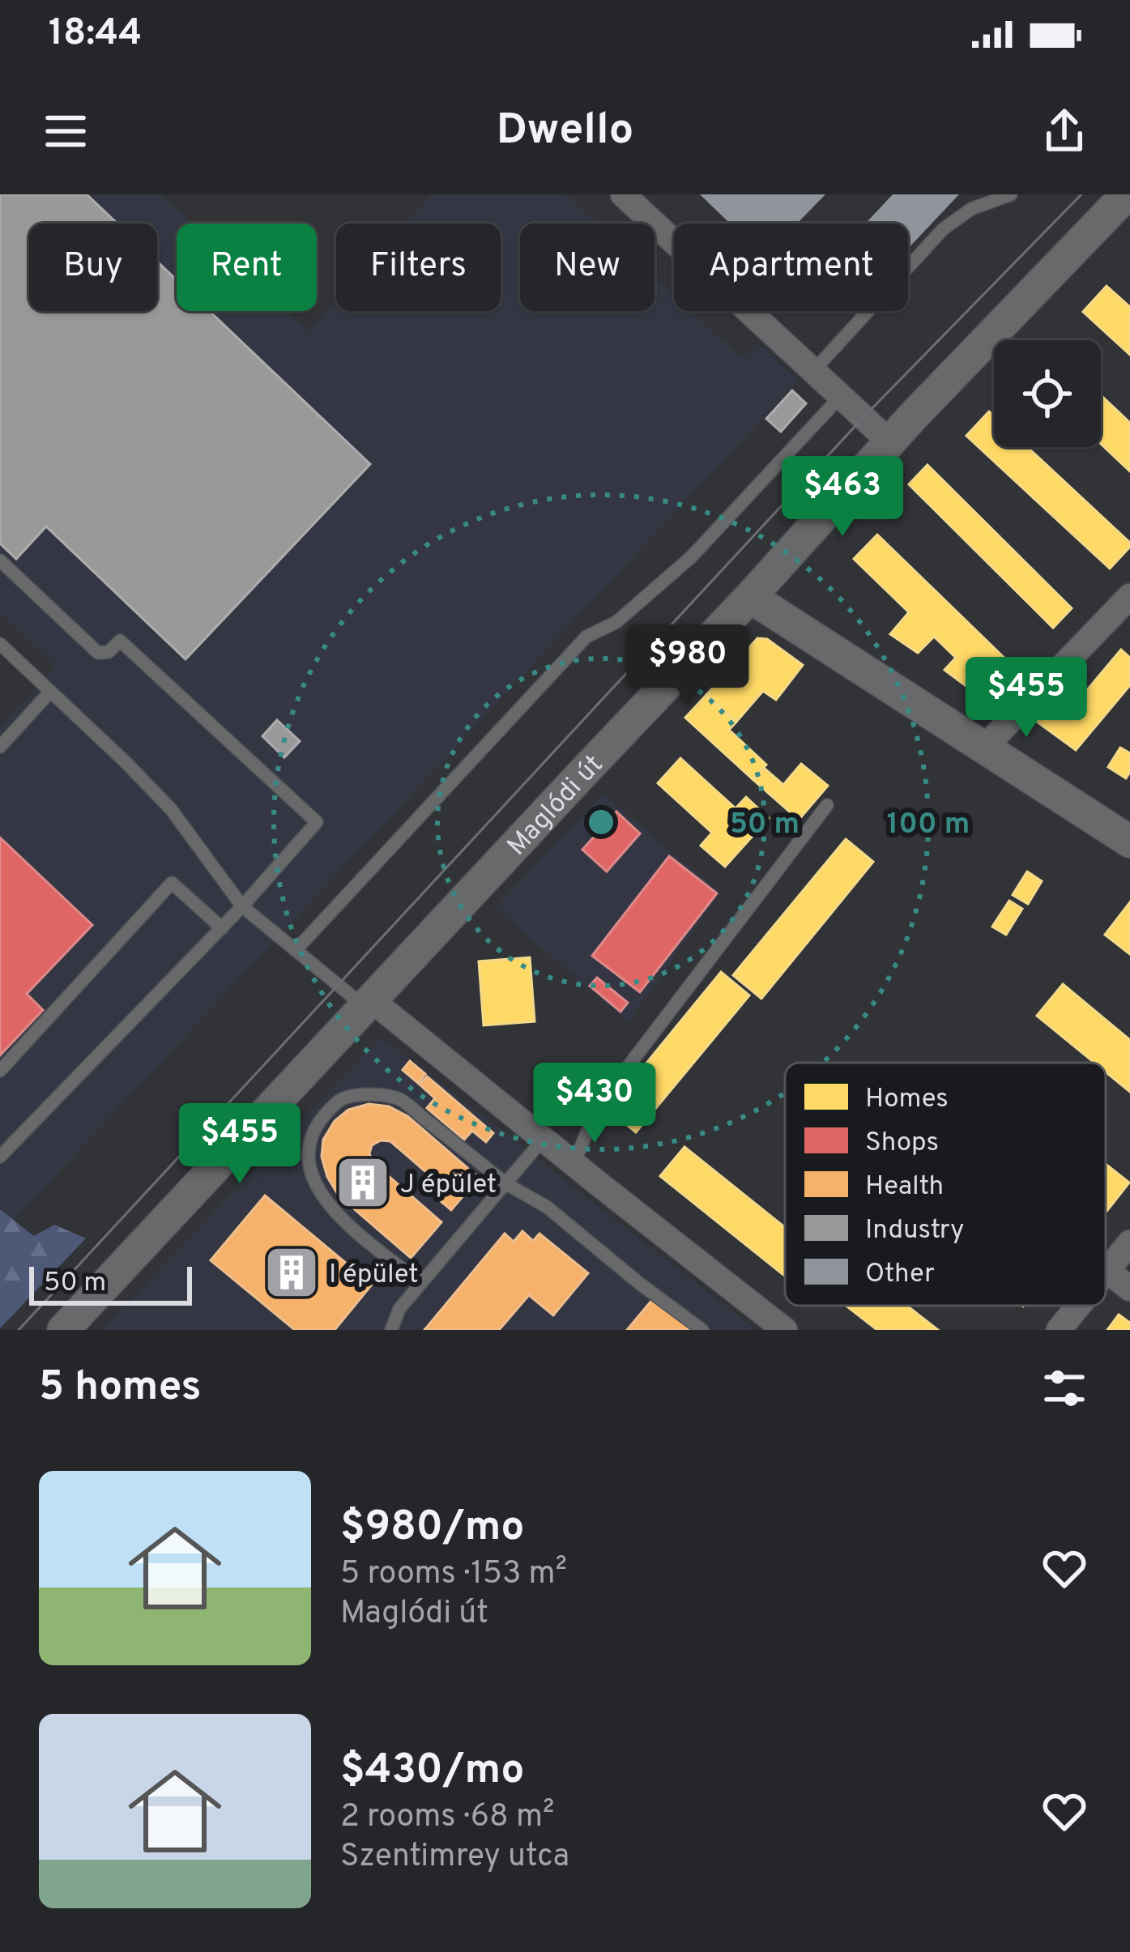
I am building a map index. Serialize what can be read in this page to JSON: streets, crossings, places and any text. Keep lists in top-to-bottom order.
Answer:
{
  "streets": {
    "street": ["Maglódi út"]
  },
  "places": {
    "building": ["J épület", "I épület"]
  },
  "legend": [
    "Homes",
    "Shops",
    "Health",
    "Industry",
    "Other"
  ],
  "scale_bar": "50 m",
  "page": {
    "status": "18:44",
    "header": "Dwello",
    "chip": [
      "Buy",
      "Rent",
      "Filters",
      "New",
      "Apartment"
    ],
    "price": [
      "$463",
      "$980",
      "$455",
      "$430",
      "$455"
    ],
    "scale": "50 m",
    "heading": "5 homes",
    "list": [
      {
        "name": "$980/mo",
        "note": "5 rooms · 153 m² · Maglódi út"
      },
      {
        "name": "$430/mo",
        "note": "2 rooms · 68 m² · Szentimrey utca"
      }
    ]
  },
  "rings": ["50 m", "100 m"]
}
